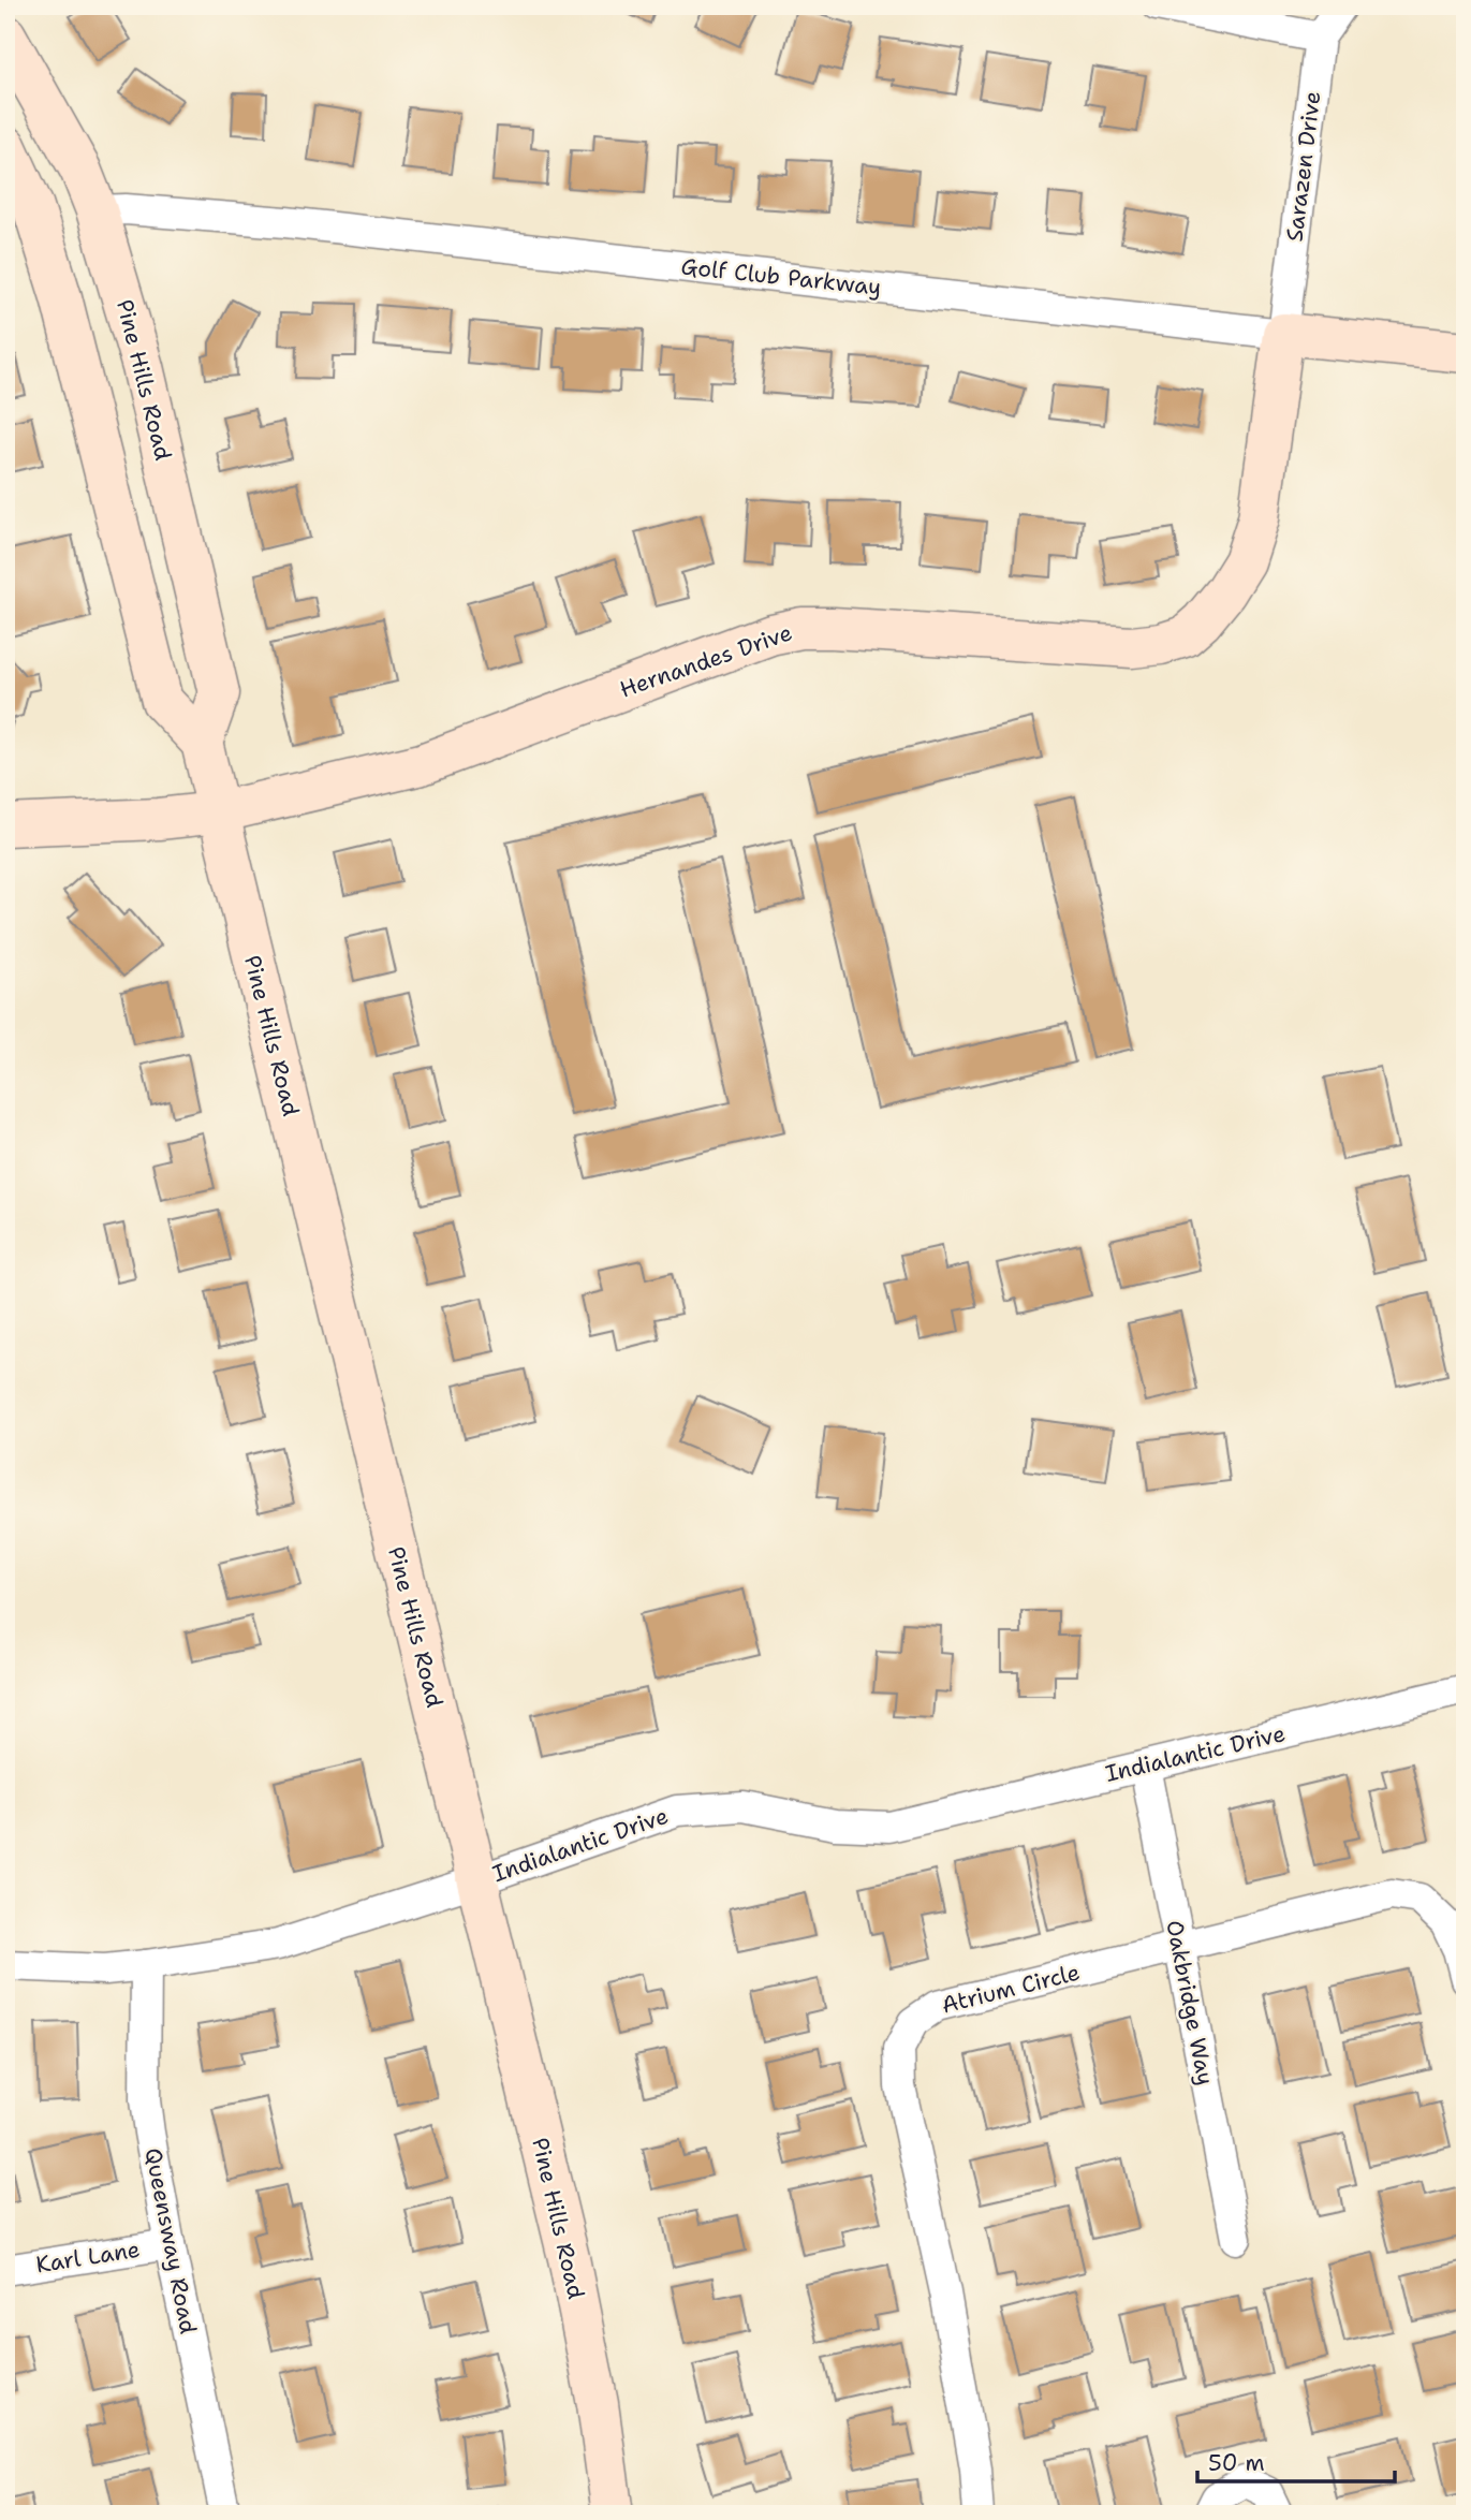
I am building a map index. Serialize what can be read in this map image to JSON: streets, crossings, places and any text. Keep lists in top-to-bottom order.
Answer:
{
  "streets": {
    "main road": ["Golf Club Parkway", "Pine Hills Road", "Hernandes Drive"],
    "street": [
      "Sarazen Drive",
      "Indialantic Drive",
      "Atrium Circle",
      "Oakbridge Way",
      "Queensway Road",
      "Karl Lane"
    ]
  },
  "crossings": [
    ["Sarazen Drive", "Golf Club Parkway"],
    ["Sarazen Drive", "Hernandes Drive"],
    ["Golf Club Parkway", "Pine Hills Road"],
    ["Golf Club Parkway", "Hernandes Drive"],
    ["Pine Hills Road", "Hernandes Drive"],
    ["Pine Hills Road", "Indialantic Drive"],
    ["Indialantic Drive", "Oakbridge Way"],
    ["Indialantic Drive", "Queensway Road"],
    ["Atrium Circle", "Oakbridge Way"],
    ["Queensway Road", "Karl Lane"]
  ],
  "scale_bar": "50 m"
}
